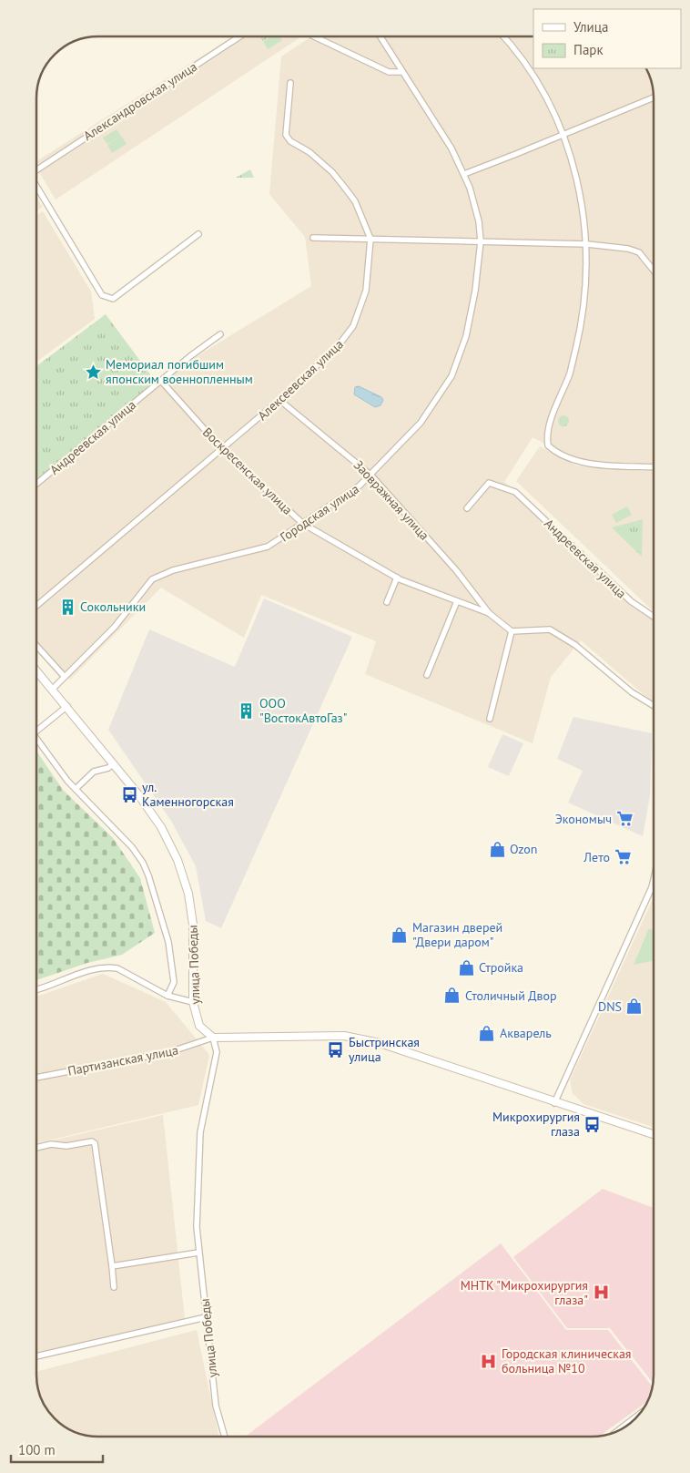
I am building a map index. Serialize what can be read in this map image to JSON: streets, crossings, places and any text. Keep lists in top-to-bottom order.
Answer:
{
  "streets": {
    "street": [
      "Александровская улица",
      "Алексеевская улица",
      "Андреевская улица",
      "Воскресенская улица",
      "Заовражная улица",
      "Городская улица",
      "улица Победы",
      "Партизанская улица"
    ]
  },
  "crossings": [
    ["Алексеевская улица", "Воскресенская улица"],
    ["Алексеевская улица", "Заовражная улица"],
    ["Андреевская улица", "Воскресенская улица"],
    ["Воскресенская улица", "Заовражная улица"],
    ["Воскресенская улица", "Городская улица"],
    ["Заовражная улица", "Городская улица"],
    ["Городская улица", "улица Победы"],
    ["улица Победы", "Партизанская улица"]
  ],
  "places": {
    "place": ["Мемориал погибшим японским военнопленным"],
    "building": ["Сокольники", "ООО \"ВостокАвтоГаз\""],
    "bus stop": ["ул. Каменногорская", "Быстринская улица", "Микрохирургия глаза"],
    "supermarket": ["Экономыч", "Лето"],
    "shop": [
      "Ozon",
      "Магазин дверей \"Двери даром\"",
      "Стройка",
      "Столичный Двор",
      "DNS",
      "Акварель"
    ],
    "hospital": ["МНТК \"Микрохирургия глаза\"", "Городская клиническая больница №10"]
  },
  "legend": ["Улица", "Парк"],
  "scale_bar": "100 m"
}
